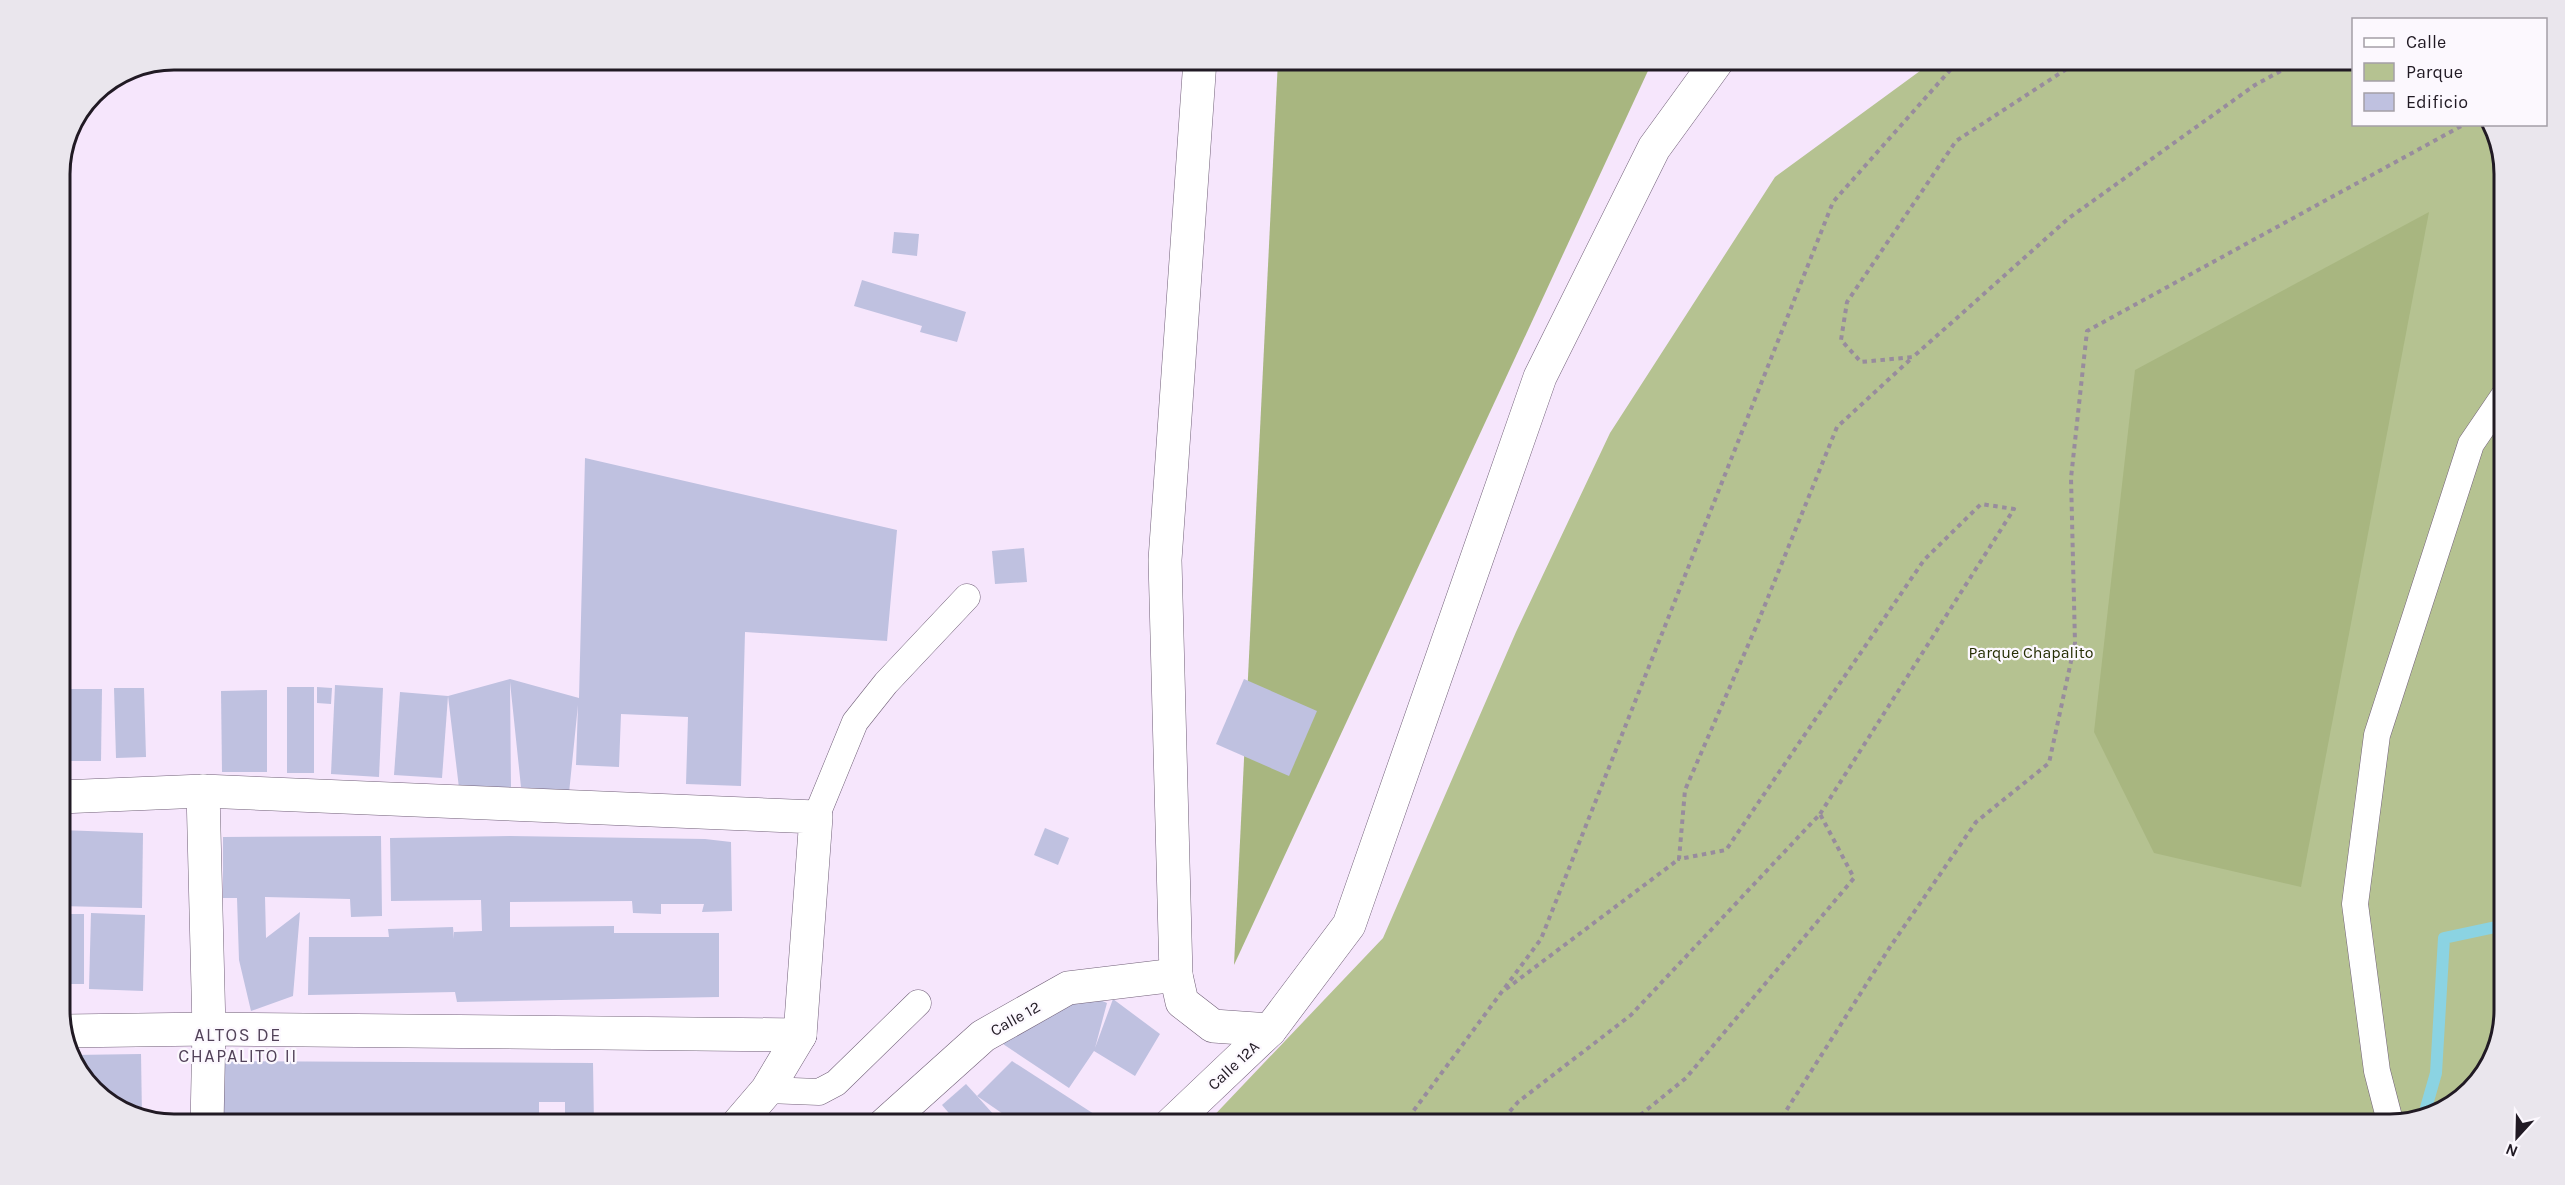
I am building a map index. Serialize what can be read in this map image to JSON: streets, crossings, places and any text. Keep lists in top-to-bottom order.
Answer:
{
  "streets": {
    "street": ["Calle 12", "Calle 12A"]
  },
  "districts": ["ALTOS DE CHAPALITO II"],
  "parks": ["Parque Chapalito"],
  "legend": ["Calle", "Parque", "Edificio"],
  "north": "bottom"
}
